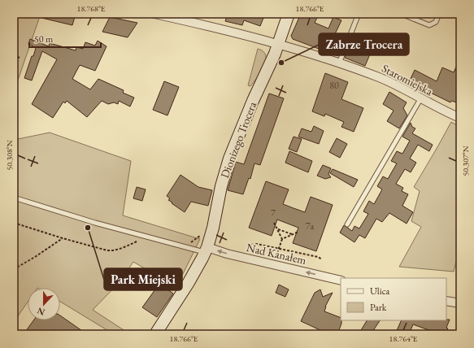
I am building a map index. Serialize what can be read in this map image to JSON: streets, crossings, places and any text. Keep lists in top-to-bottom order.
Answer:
{
  "streets": {
    "street": ["Staromiejska", "Dionizego Trocera", "Nad Kanałem"]
  },
  "crossings": [
    ["Staromiejska", "Dionizego Trocera"],
    ["Dionizego Trocera", "Nad Kanałem"]
  ],
  "one_way": ["Nad Kanałem"],
  "places": ["Zabrze Trocera", "Park Miejski"],
  "house_numbers": ["80", "7", "7a"],
  "legend": ["Ulica", "Park"],
  "scale_bar": "50 m",
  "north": "bottom",
  "coordinates": [
    "18.768°E",
    "18.766°E",
    "50.308°N",
    "50.307°N",
    "18.764°E"
  ]
}
